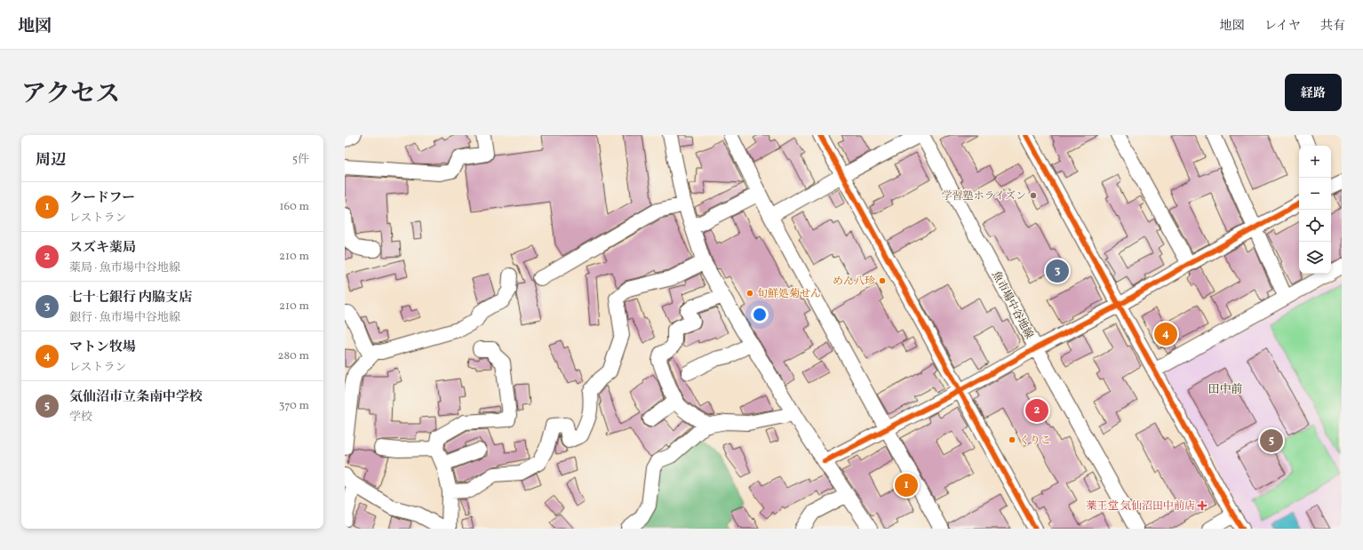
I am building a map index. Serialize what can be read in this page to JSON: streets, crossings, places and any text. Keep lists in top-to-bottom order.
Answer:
{
  "streets": {
    "street": ["魚市場中谷地線"]
  },
  "districts": ["田中前"],
  "places": {
    "other": [
      "学習塾ホライズン",
      "めん八珍",
      "旬鮮処菊せん",
      "くりこ"
    ],
    "health": ["薬王堂 気仙沼田中前店"]
  },
  "page": {
    "header": "地図",
    "nav": ["地図", "レイヤ", "共有"],
    "title": "アクセス",
    "buttons": "経路",
    "heading": ["周辺", "5件"],
    "map_buttons": ["+", "−"],
    "list": [
      {
        "mark": "1",
        "name": "クードフー",
        "note": "レストラン",
        "value": "160 m"
      },
      {
        "mark": "2",
        "name": "スズキ薬局",
        "note": "薬局 · 魚市場中谷地線",
        "value": "210 m"
      },
      {
        "mark": "3",
        "name": "七十七銀行 内脇支店",
        "note": "銀行 · 魚市場中谷地線",
        "value": "210 m"
      },
      {
        "mark": "4",
        "name": "マトン牧場",
        "note": "レストラン",
        "value": "280 m"
      },
      {
        "mark": "5",
        "name": "気仙沼市立条南中学校",
        "note": "学校",
        "value": "370 m"
      }
    ],
    "pins": [
      "3",
      "4",
      "2",
      "5",
      "1"
    ]
  }
}
